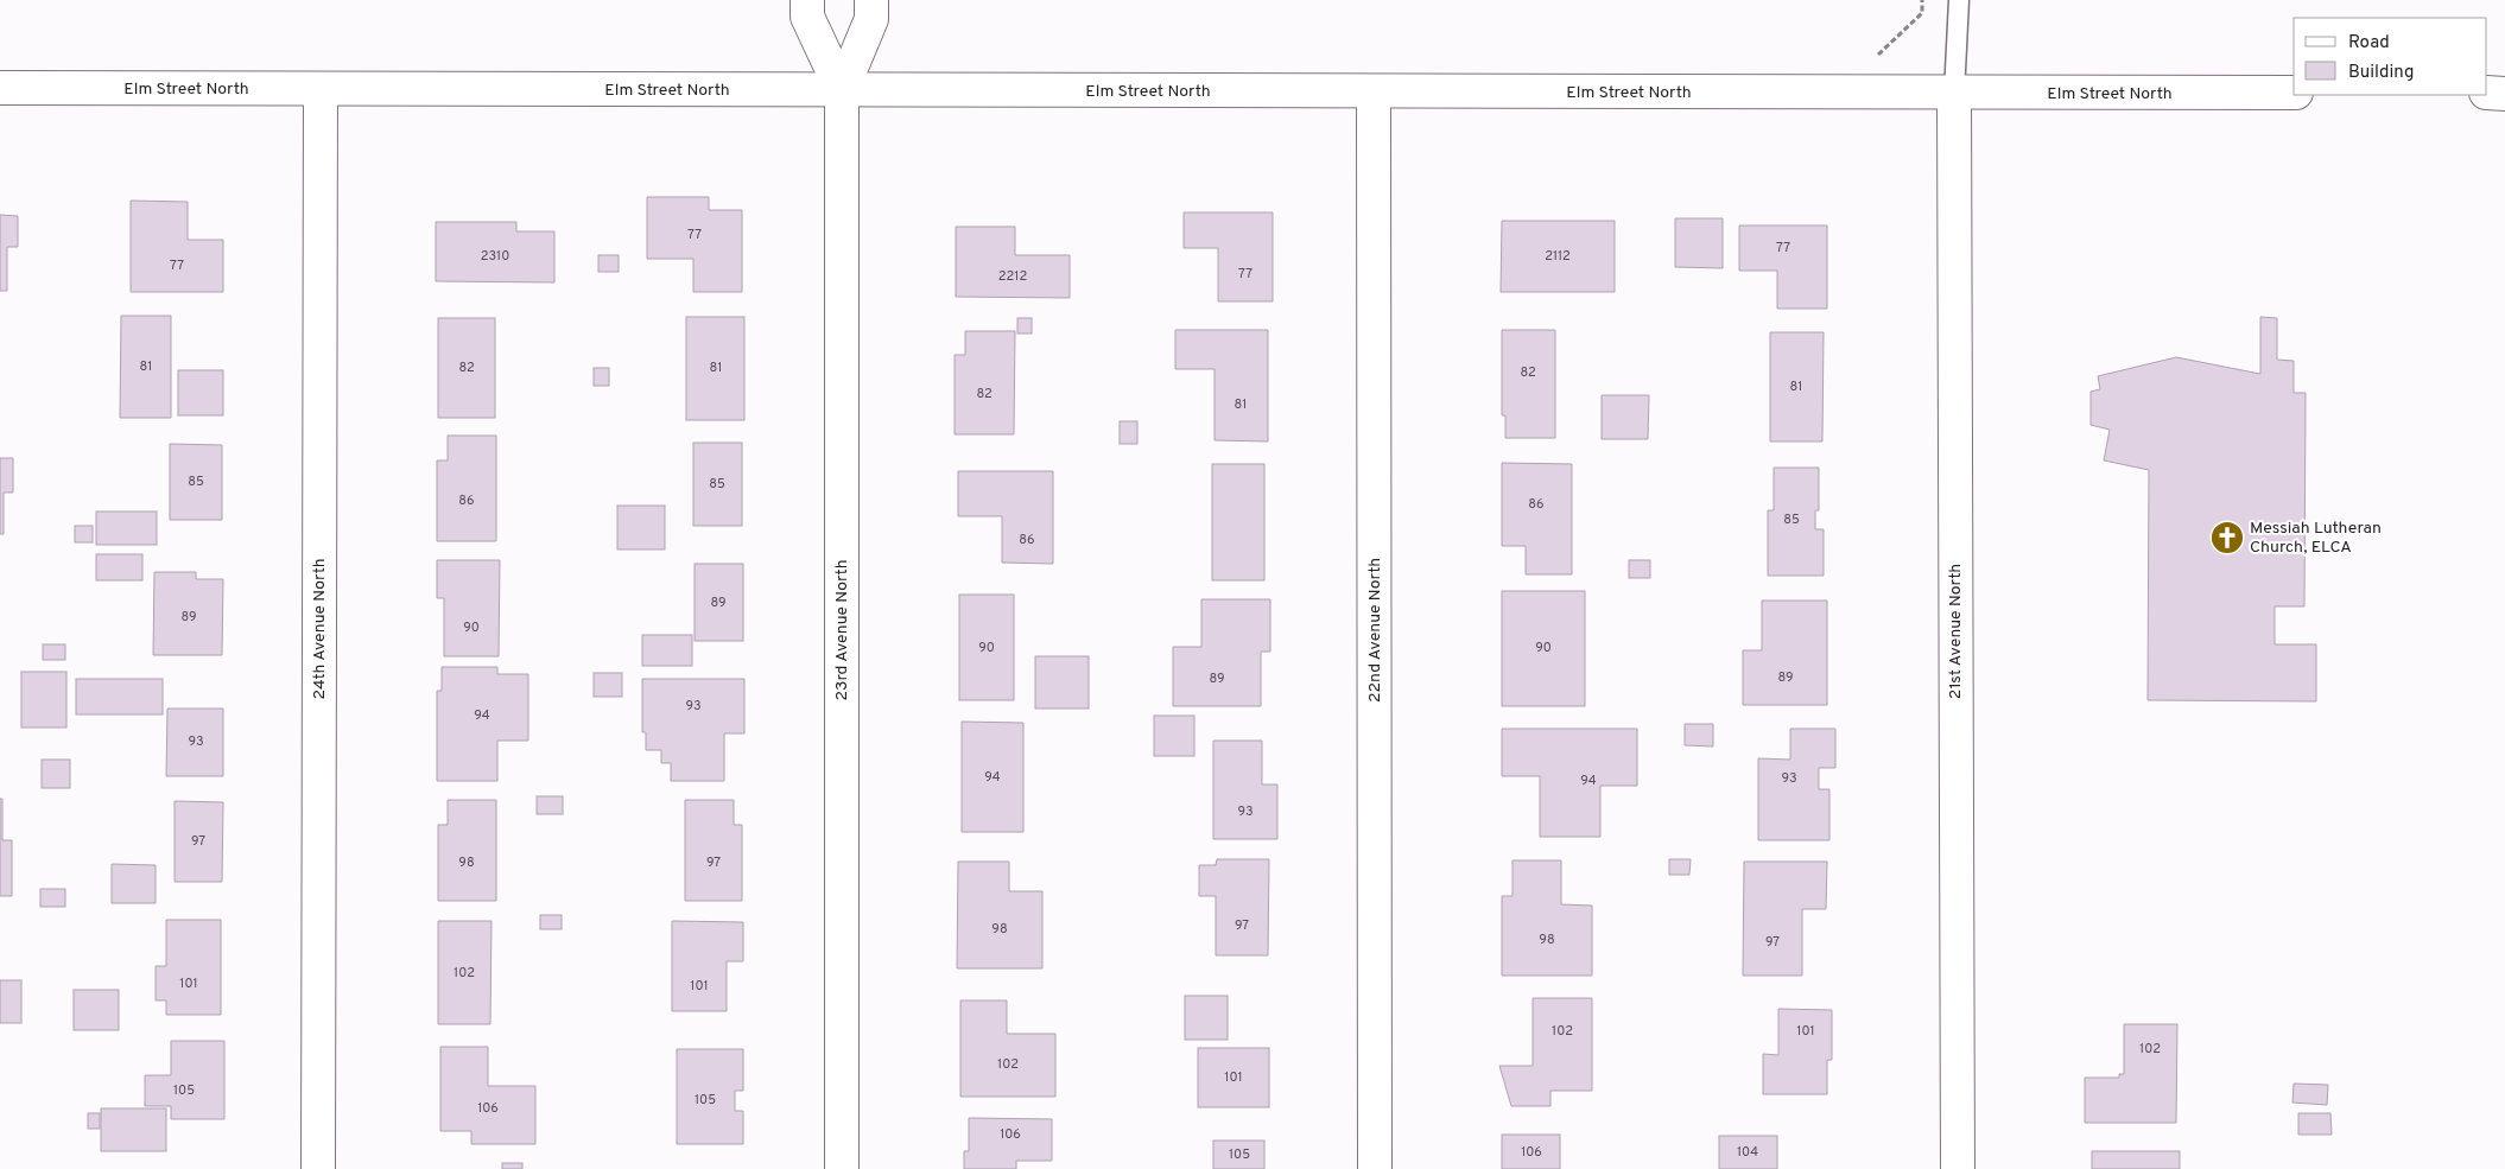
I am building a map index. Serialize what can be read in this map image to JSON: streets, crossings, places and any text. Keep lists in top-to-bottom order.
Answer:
{
  "streets": {
    "street": [
      "Elm Street North",
      "24th Avenue North",
      "23rd Avenue North",
      "22nd Avenue North",
      "21st Avenue North"
    ]
  },
  "crossings": [
    ["Elm Street North", "24th Avenue North"],
    ["Elm Street North", "23rd Avenue North"],
    ["Elm Street North", "22nd Avenue North"],
    ["Elm Street North", "21st Avenue North"]
  ],
  "places": {
    "church": ["Messiah Lutheran Church, ELCA"]
  },
  "house_numbers": [
    "77",
    "77",
    "2310",
    "2112",
    "77",
    "77",
    "2212",
    "81",
    "82",
    "81",
    "82",
    "81",
    "82",
    "81",
    "85",
    "85",
    "86",
    "86",
    "85",
    "86",
    "89",
    "89",
    "90",
    "90",
    "90",
    "89",
    "89",
    "93",
    "94",
    "93",
    "94",
    "93",
    "94",
    "93",
    "97",
    "98",
    "97",
    "97",
    "98",
    "98",
    "97",
    "102",
    "101",
    "101",
    "102",
    "101",
    "102",
    "102",
    "101",
    "105",
    "105",
    "106",
    "106",
    "106",
    "104",
    "105"
  ],
  "legend": ["Road", "Building"]
}
